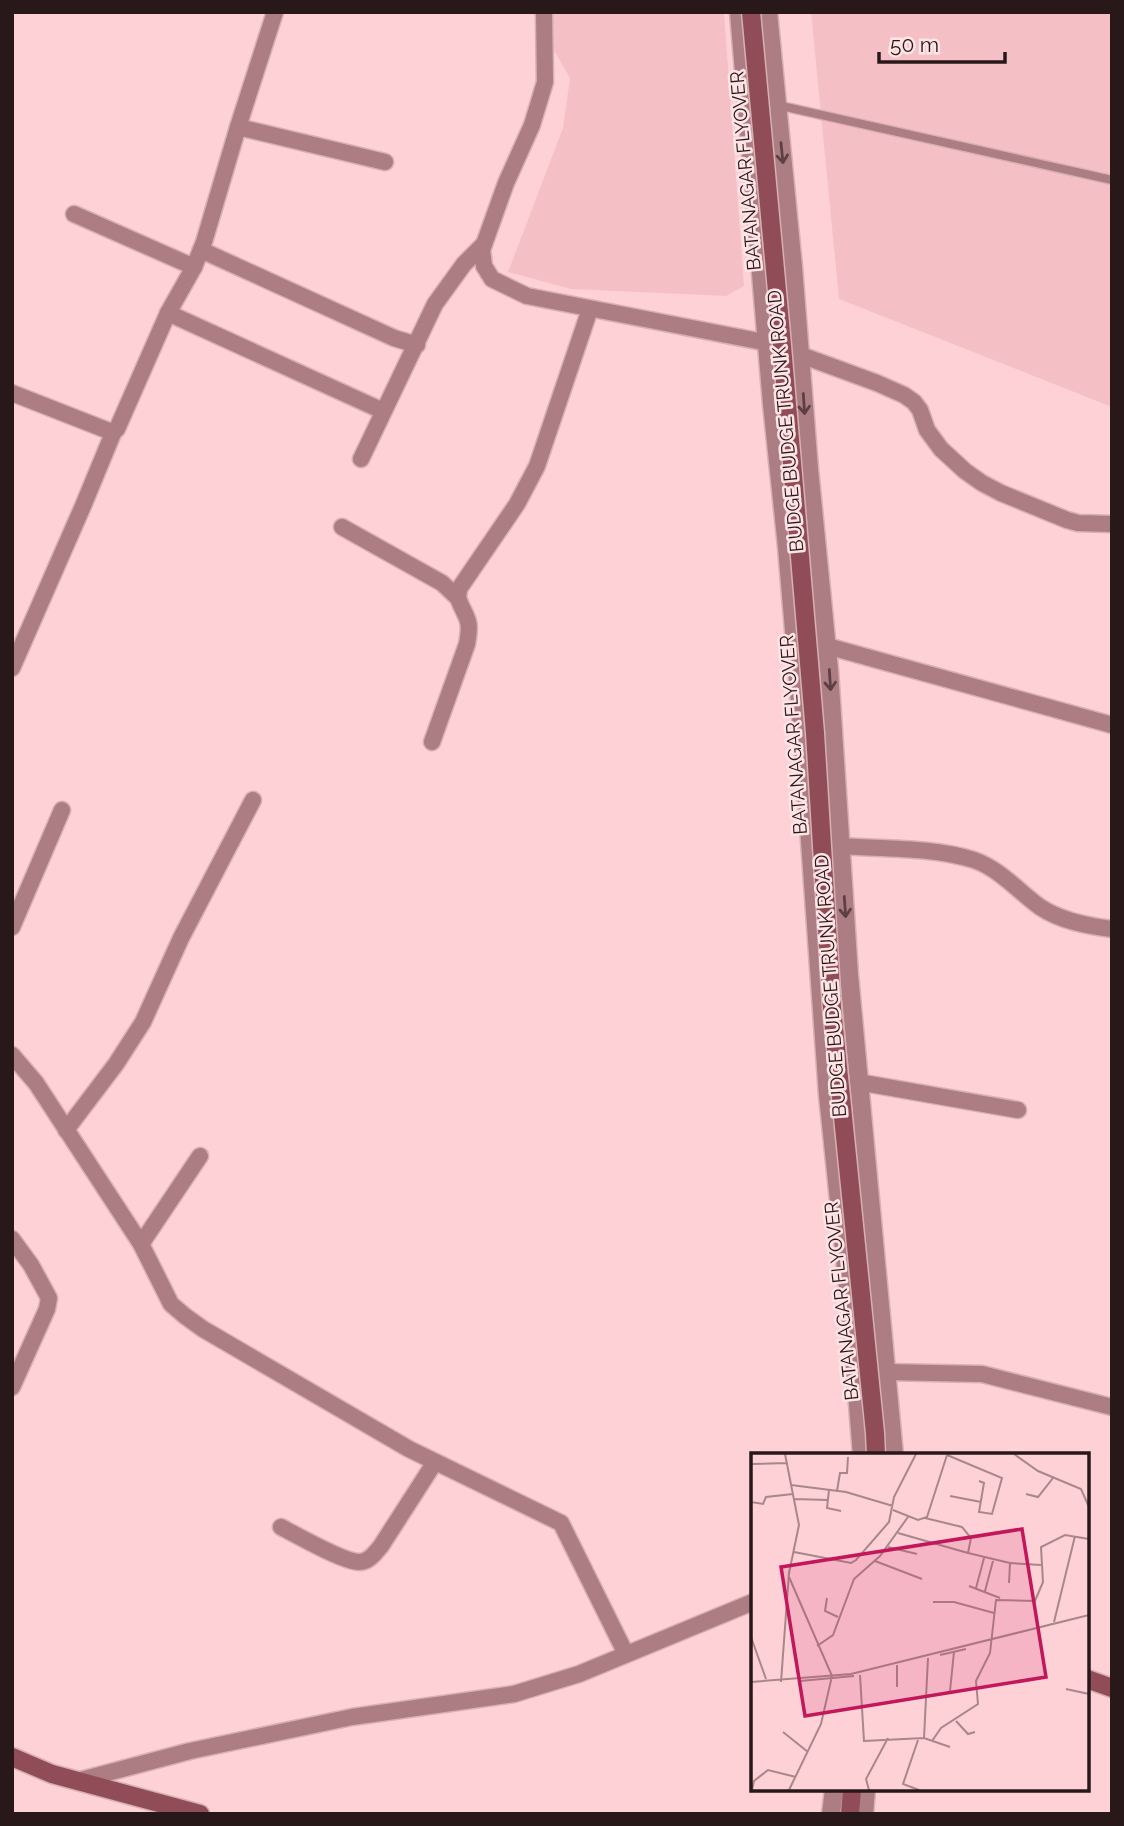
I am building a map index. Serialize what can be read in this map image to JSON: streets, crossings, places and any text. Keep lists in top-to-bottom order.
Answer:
{
  "streets": {
    "main road": ["BATANAGAR FLYOVER"],
    "street": ["BUDGE BUDGE TRUNK ROAD"]
  },
  "scale_bar": "50 m"
}
